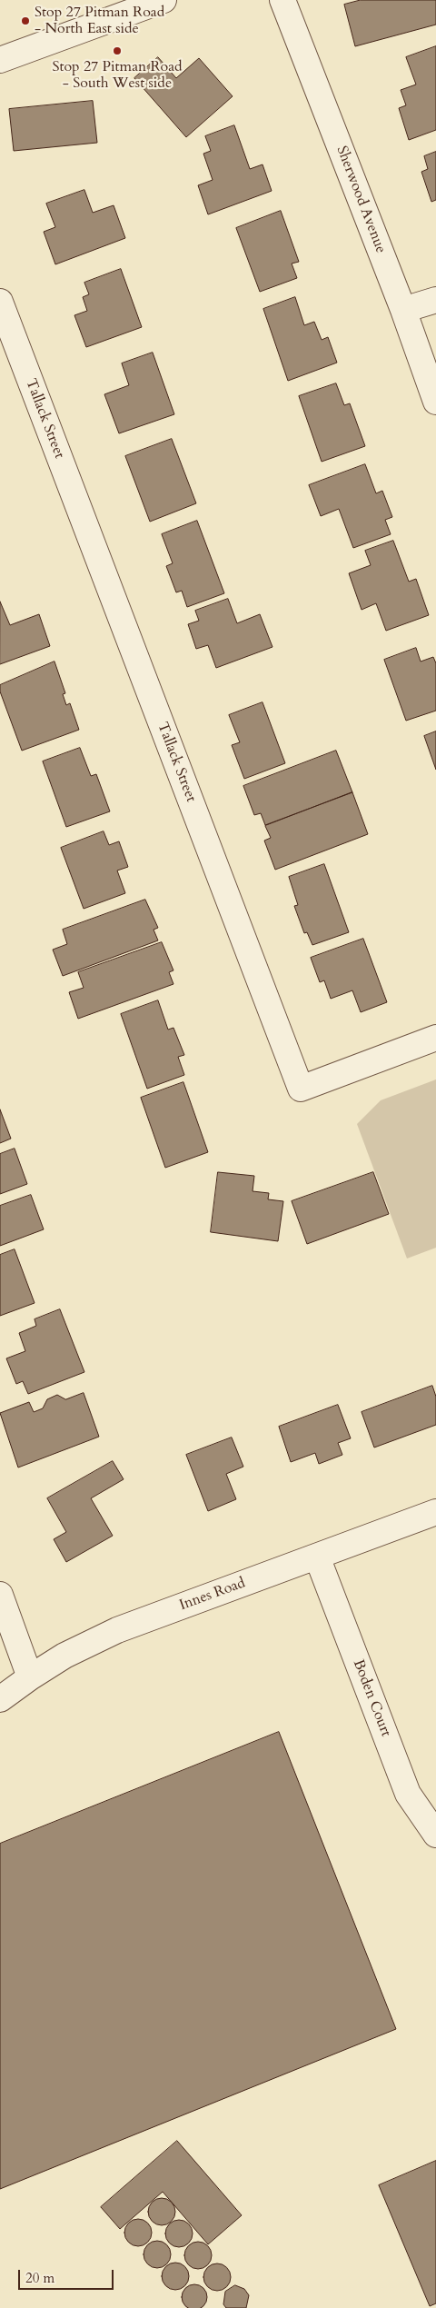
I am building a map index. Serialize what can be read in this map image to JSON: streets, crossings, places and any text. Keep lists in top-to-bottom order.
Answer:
{
  "streets": {
    "street": [
      "Sherwood Avenue",
      "Tallack Street",
      "Innes Road",
      "Boden Court"
    ]
  },
  "crossings": [
    ["Innes Road", "Boden Court"]
  ],
  "places": ["Stop 27 Pitman Road - North East side", "Stop 27 Pitman Road - South West side"],
  "scale_bar": "20 m"
}
